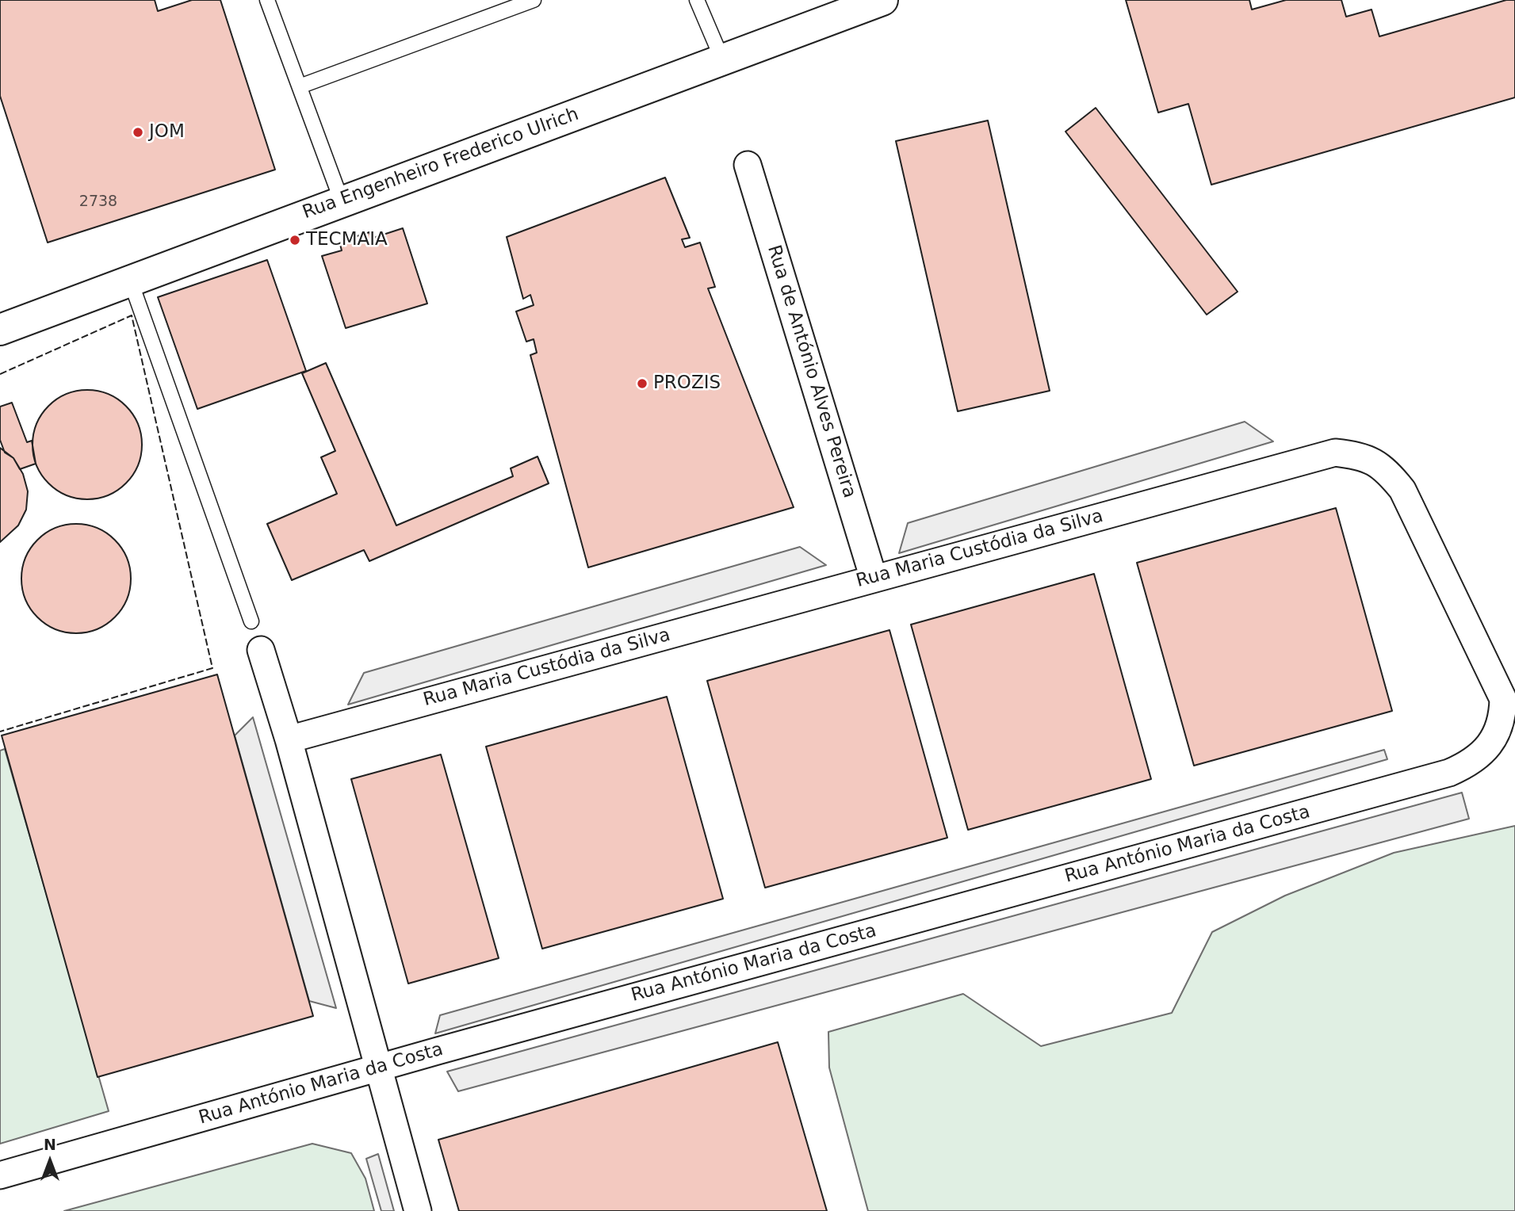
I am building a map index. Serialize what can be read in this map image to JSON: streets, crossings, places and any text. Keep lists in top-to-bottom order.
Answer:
{
  "streets": {
    "main road": ["Rua Engenheiro Frederico Ulrich"],
    "street": ["Rua de António Alves Pereira", "Rua Maria Custódia da Silva", "Rua António Maria da Costa"]
  },
  "crossings": [
    ["Rua de António Alves Pereira", "Rua Maria Custódia da Silva"],
    ["Rua Maria Custódia da Silva", "Rua António Maria da Costa"]
  ],
  "places": ["JOM", "TECMAIA", "PROZIS"],
  "house_numbers": ["2738"],
  "north": "top"
}
